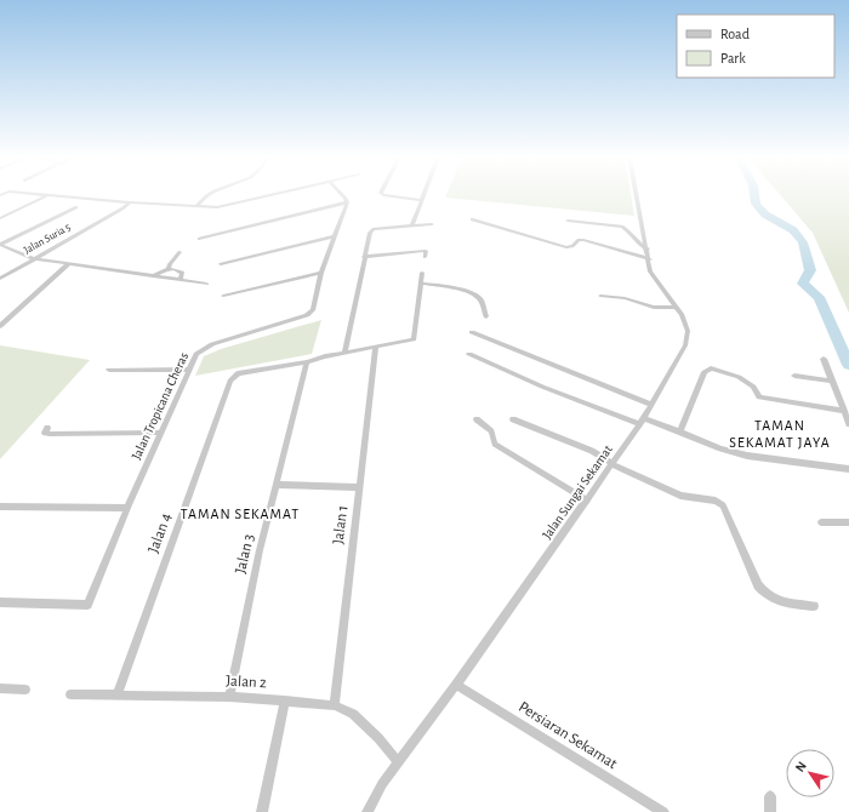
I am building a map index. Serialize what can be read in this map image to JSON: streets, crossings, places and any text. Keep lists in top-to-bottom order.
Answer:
{
  "streets": {
    "street": [
      "Jalan Suria 5",
      "Jalan Tropicana Cheras",
      "Jalan Sungai Sekamat",
      "Jalan 1",
      "Jalan 4",
      "Jalan 3",
      "Jalan 2",
      "Persiaran Sekamat"
    ]
  },
  "crossings": [
    ["Jalan Sungai Sekamat", "Jalan 2"],
    ["Jalan Sungai Sekamat", "Persiaran Sekamat"],
    ["Jalan 1", "Jalan 2"],
    ["Jalan 4", "Jalan 3"],
    ["Jalan 4", "Jalan 2"],
    ["Jalan 3", "Jalan 2"]
  ],
  "districts": ["TAMAN SEKAMAT JAYA", "TAMAN SEKAMAT"],
  "legend": ["Road", "Park"],
  "north": "top left"
}
